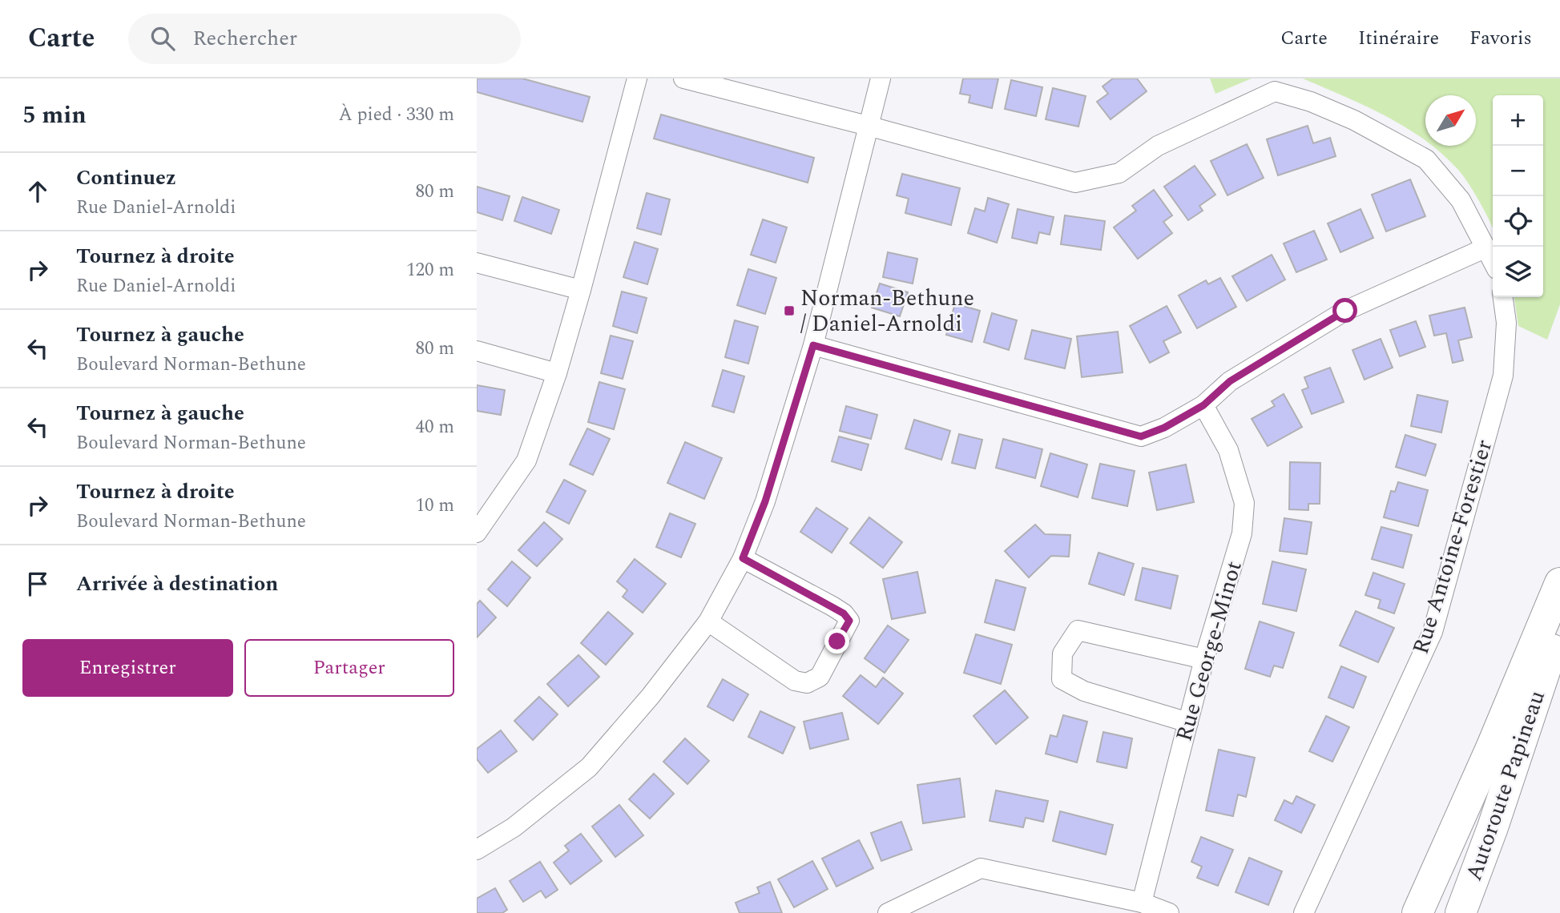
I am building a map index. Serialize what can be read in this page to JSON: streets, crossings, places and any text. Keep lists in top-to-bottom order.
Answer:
{
  "streets": {
    "highway": ["Autoroute Papineau"],
    "street": ["Rue Antoine-Forestier", "Rue George-Minot"]
  },
  "places": {
    "transit": ["Norman-Bethune / Daniel-Arnoldi"]
  },
  "north": "top right",
  "page": {
    "header": "Carte",
    "search": "Rechercher",
    "nav": ["Carte", "Itinéraire", "Favoris"],
    "heading": ["5 min", "À pied · 330 m"],
    "map_buttons": ["+", "−"],
    "list": [
      ["Continuez", "Rue Daniel-Arnoldi", "80 m"],
      ["Tournez à droite", "Rue Daniel-Arnoldi", "120 m"],
      ["Tournez à gauche", "Boulevard Norman-Bethune", "80 m"],
      ["Tournez à gauche", "Boulevard Norman-Bethune", "40 m"],
      ["Tournez à droite", "Boulevard Norman-Bethune", "10 m"],
      "Arrivée à destination"
    ],
    "buttons": ["Enregistrer", "Partager"]
  }
}
